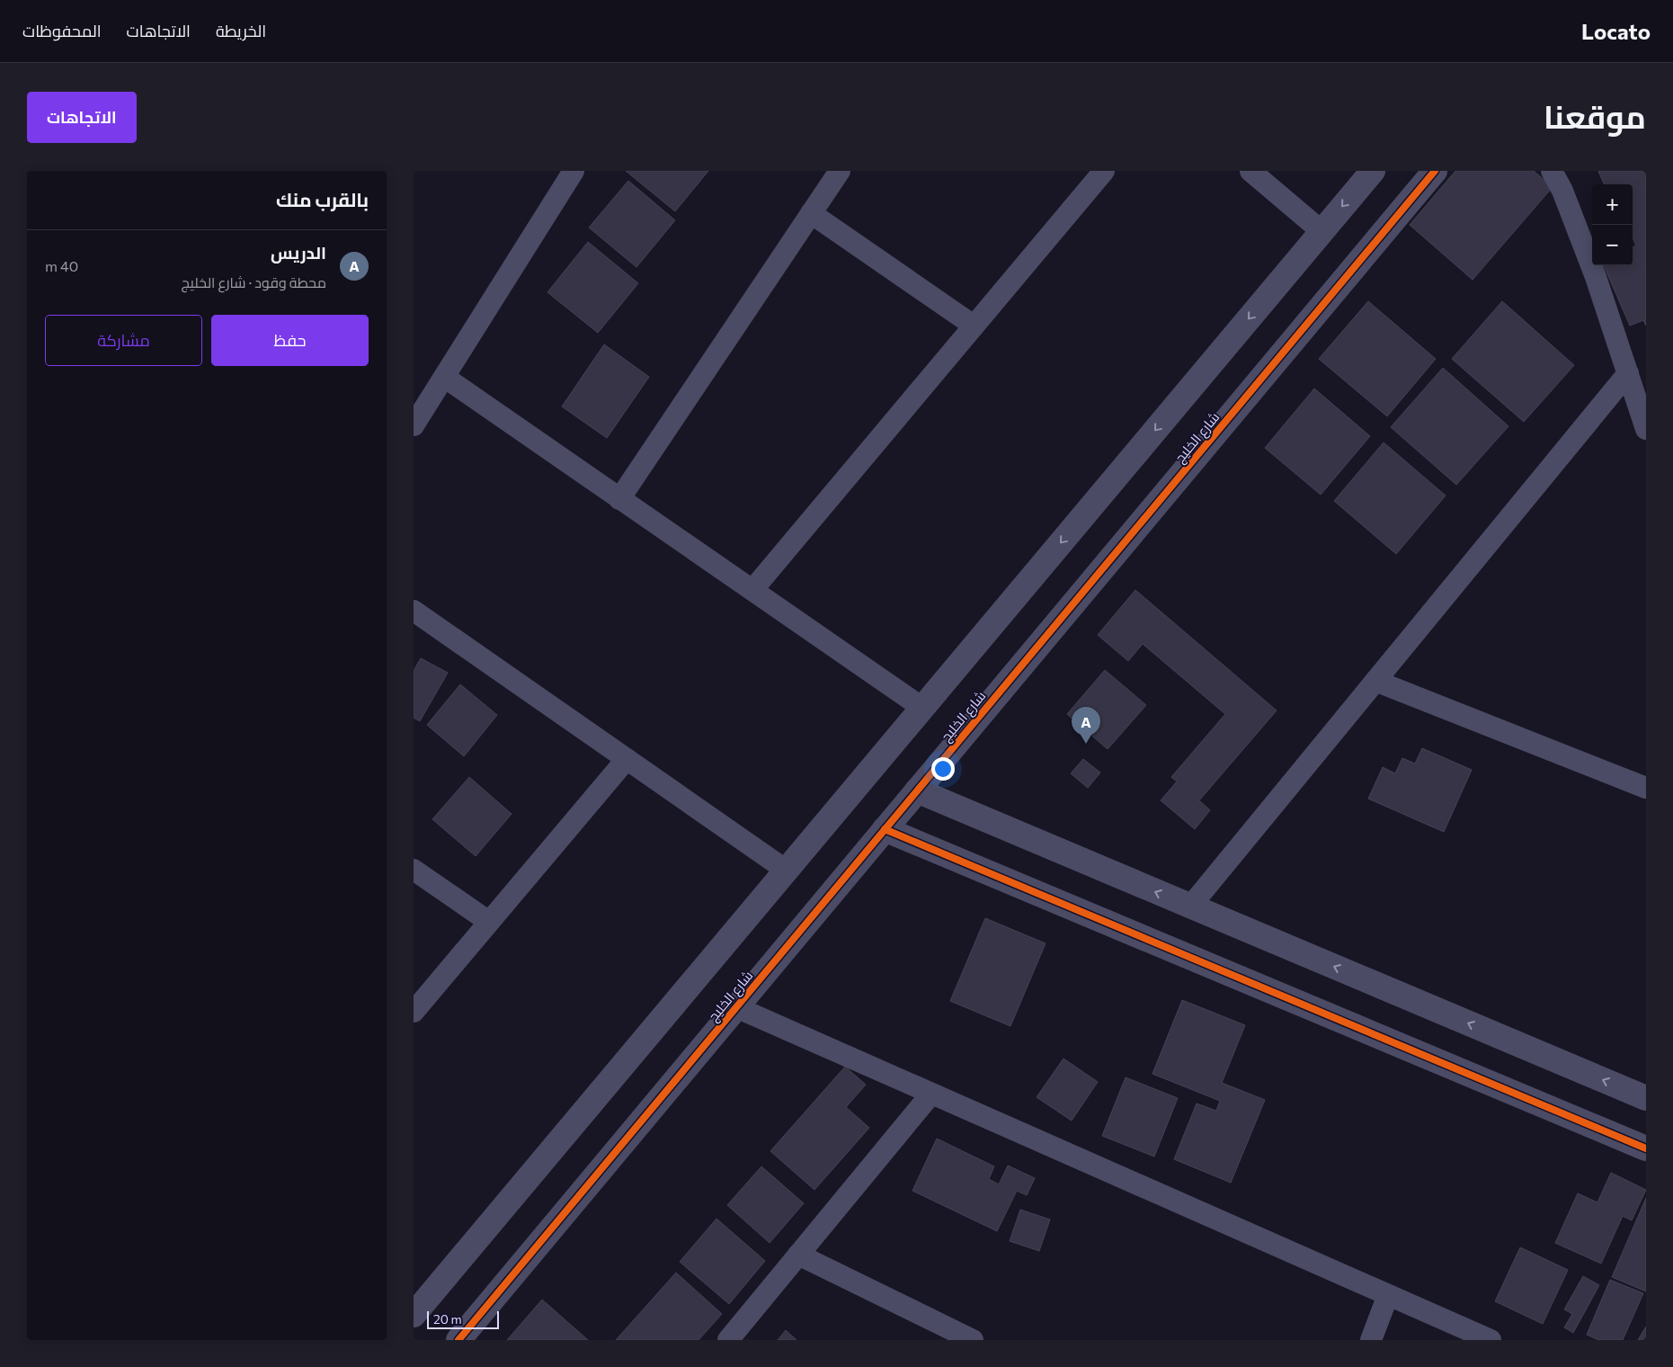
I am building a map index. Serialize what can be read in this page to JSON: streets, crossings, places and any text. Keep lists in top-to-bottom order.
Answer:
{
  "streets": {
    "street": ["شارع الخليج"]
  },
  "scale_bar": "20 m",
  "page": {
    "header": "Locato",
    "nav": ["الخريطة", "الاتجاهات", "المحفوظات"],
    "title": "موقعنا",
    "buttons": [
      "الاتجاهات",
      ["حفظ", "مشاركة"]
    ],
    "heading": "بالقرب منك",
    "map_buttons": ["+", "−"],
    "list": [
      {
        "mark": "A",
        "name": "الدريس",
        "note": "محطة وقود · شارع الخليج",
        "value": "40 m"
      }
    ],
    "pins": "A",
    "scale": "20 m"
  }
}
